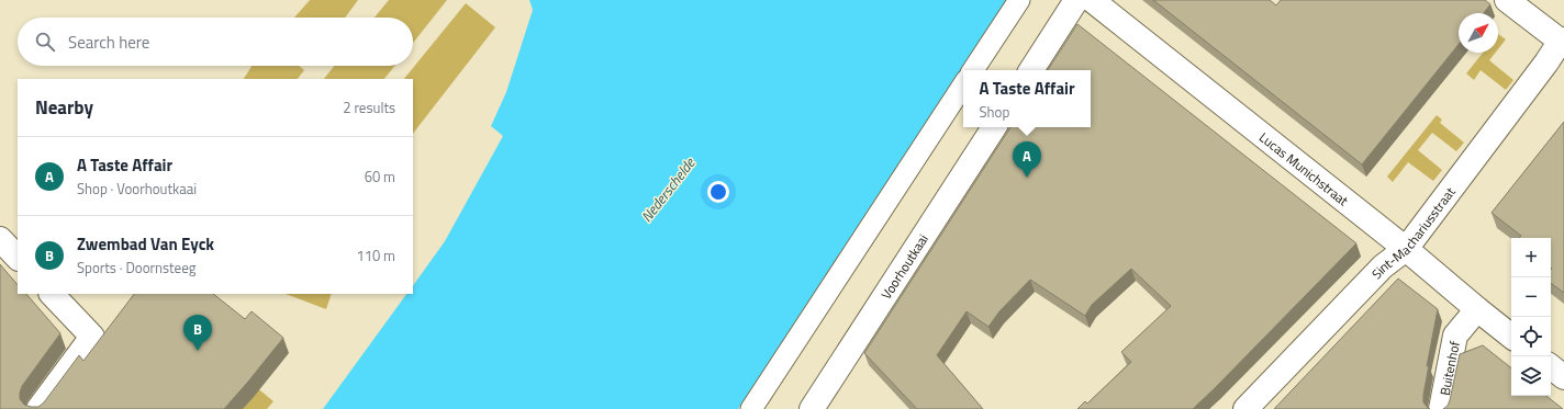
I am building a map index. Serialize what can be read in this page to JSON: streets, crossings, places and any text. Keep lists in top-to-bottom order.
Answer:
{
  "streets": {
    "street": [
      "Lucas Munichstraat",
      "Sint-Machariusstraat",
      "Voorhoutkaai",
      "Buitenhof"
    ]
  },
  "crossings": [
    ["Lucas Munichstraat", "Sint-Machariusstraat"],
    ["Lucas Munichstraat", "Buitenhof"]
  ],
  "water": ["Nederschelde"],
  "north": "top right",
  "page": {
    "search": "Search here",
    "popup": ["A Taste Affair", "Shop"],
    "heading": ["Nearby", "2 results"],
    "list": [
      {
        "mark": "A",
        "name": "A Taste Affair",
        "note": "Shop · Voorhoutkaai",
        "value": "60 m"
      },
      {
        "mark": "B",
        "name": "Zwembad Van Eyck",
        "note": "Sports · Doornsteeg",
        "value": "110 m"
      }
    ],
    "pins": ["A", "B"],
    "map_buttons": ["+", "−"]
  }
}
